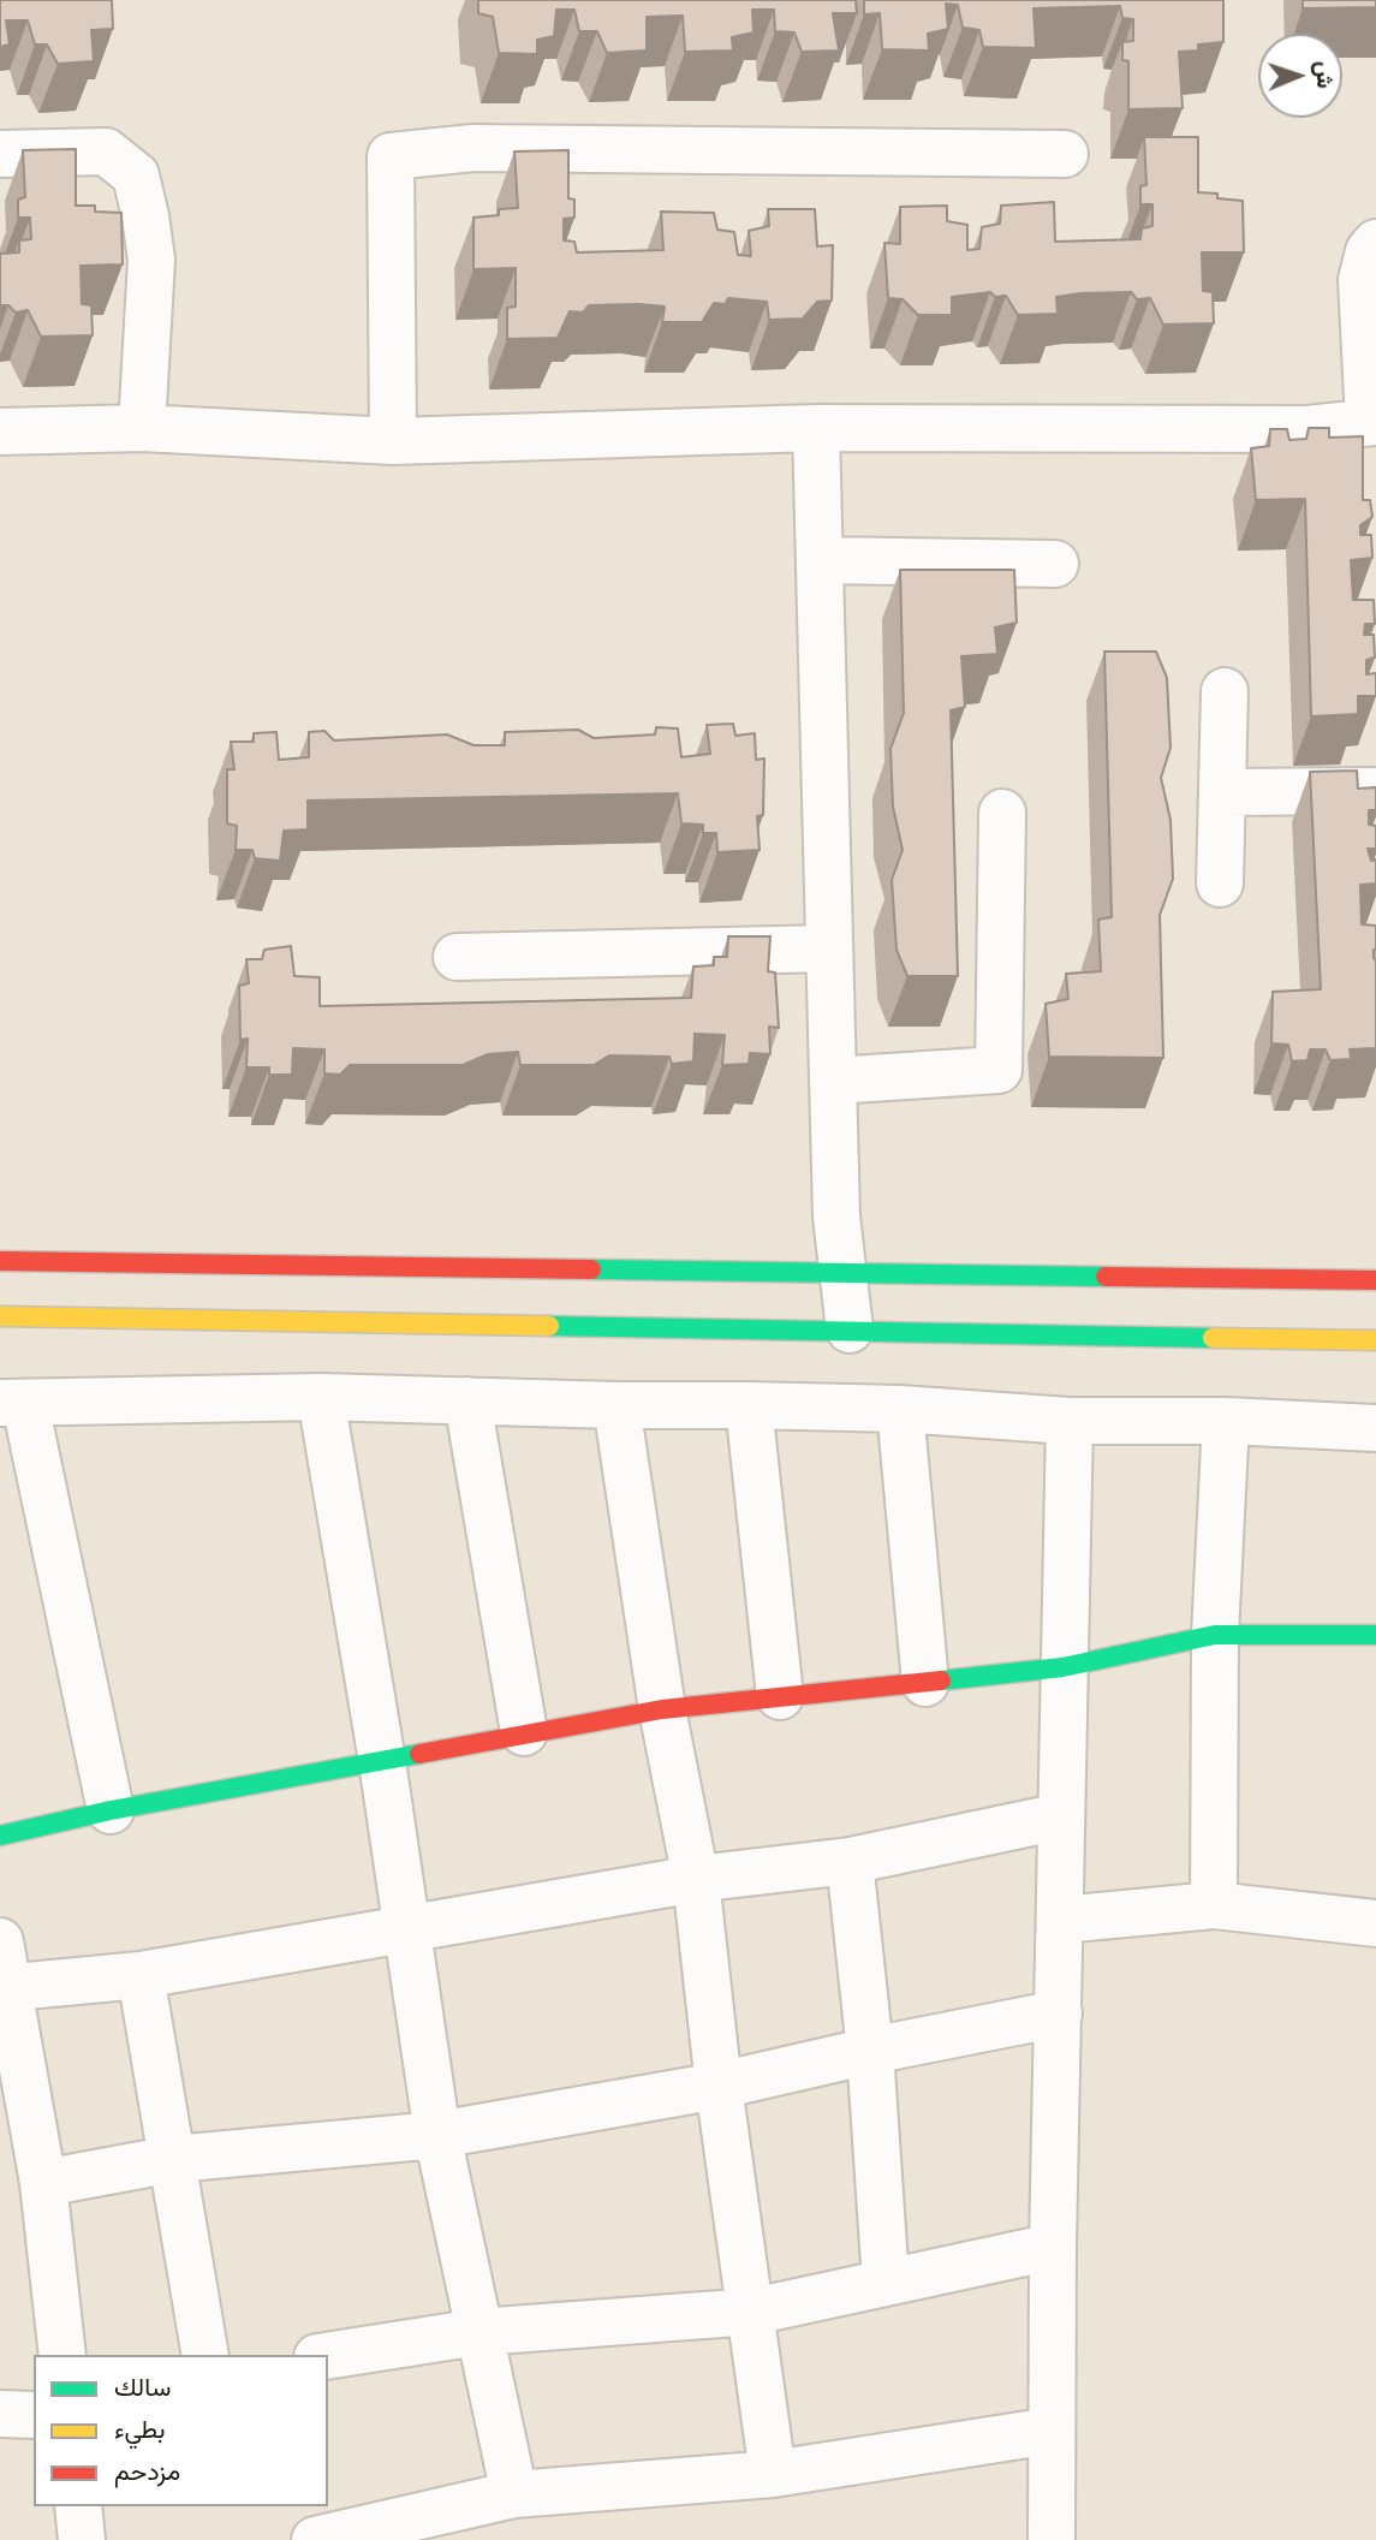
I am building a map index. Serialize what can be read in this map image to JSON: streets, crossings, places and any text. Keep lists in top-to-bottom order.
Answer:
{
  "legend": ["سالك", "بطيء", "مزدحم"],
  "north": "right"
}
